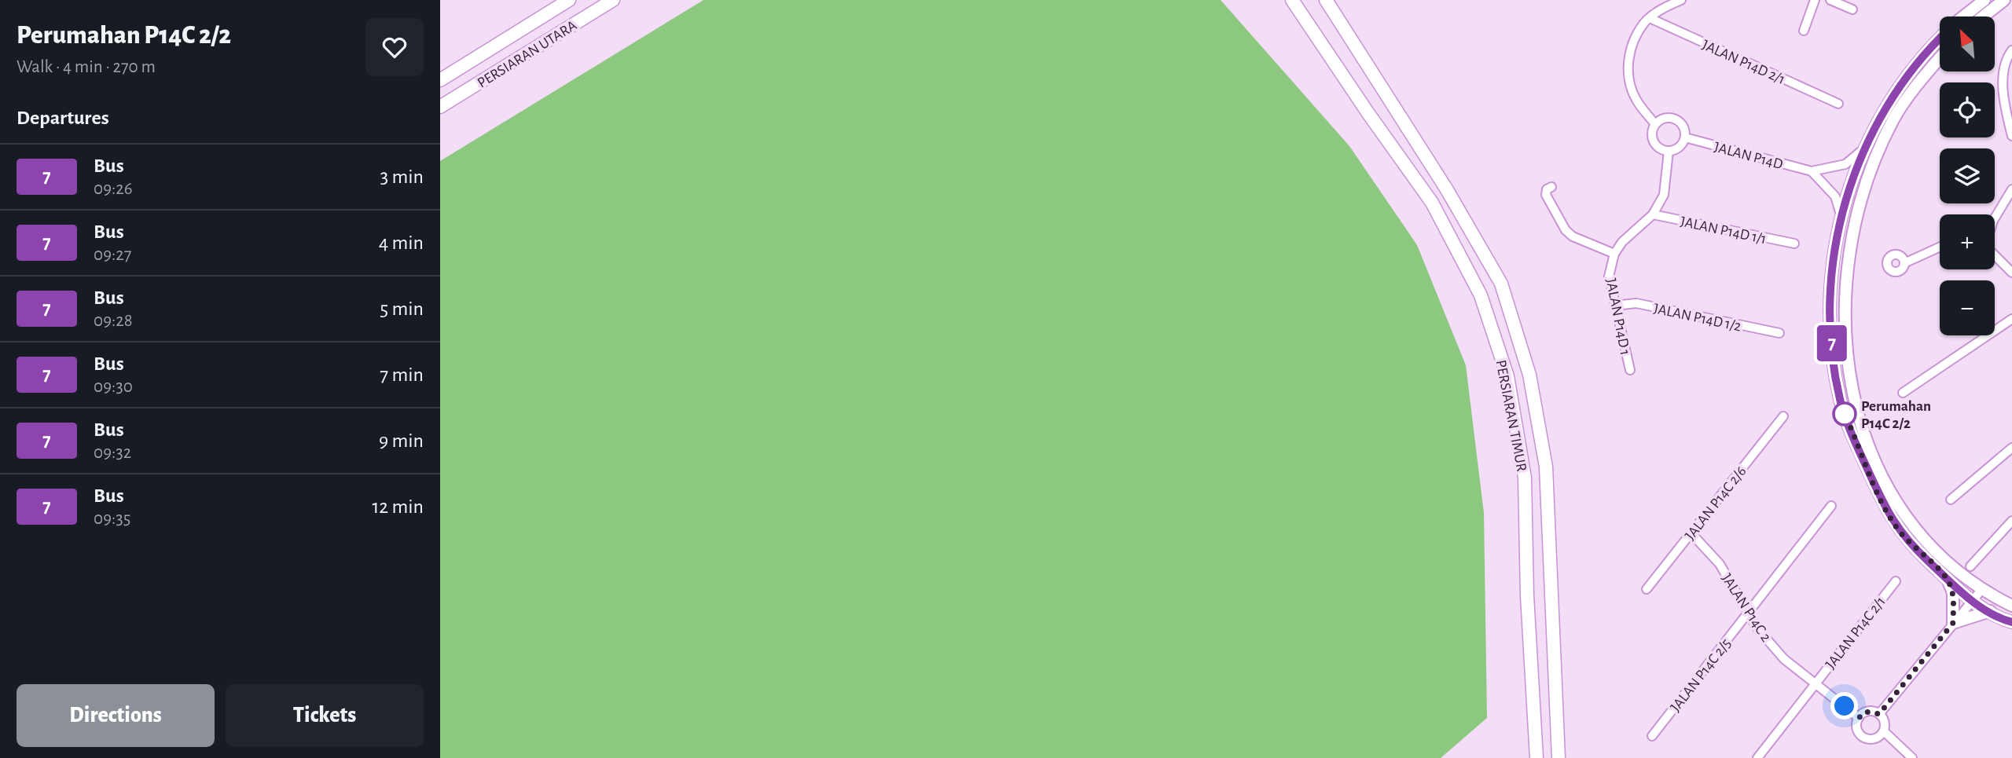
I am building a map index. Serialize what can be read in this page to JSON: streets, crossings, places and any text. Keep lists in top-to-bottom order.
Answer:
{
  "streets": {
    "main road": ["PERSIARAN UTARA", "PERSIARAN TIMUR"],
    "street": [
      "JALAN P14D 2/1",
      "JALAN P14D",
      "JALAN P14D 1/1",
      "JALAN P14D 1",
      "JALAN P14D 1/2",
      "JALAN P14C 2/6",
      "JALAN P14C 2",
      "JALAN P14C 2/1",
      "JALAN P14C 2/5"
    ]
  },
  "crossings": [
    ["JALAN P14D 1", "JALAN P14D 1/2"],
    ["JALAN P14C 2/6", "JALAN P14C 2"],
    ["JALAN P14C 2", "JALAN P14C 2/1"],
    ["JALAN P14C 2", "JALAN P14C 2/5"]
  ],
  "places": ["Perumahan P14C 2/2"],
  "lines": ["bus line 7"],
  "north": "top left",
  "page": {
    "heading": [
      ["Perumahan P14C 2/2", "Walk · 4 min · 270 m"],
      "Departures"
    ],
    "on_map": "7",
    "map_buttons": ["+", "−"],
    "list": [
      {
        "mark": "7",
        "name": "Bus",
        "note": "09:26",
        "value": "3 min"
      },
      {
        "mark": "7",
        "name": "Bus",
        "note": "09:27",
        "value": "4 min"
      },
      {
        "mark": "7",
        "name": "Bus",
        "note": "09:28",
        "value": "5 min"
      },
      {
        "mark": "7",
        "name": "Bus",
        "note": "09:30",
        "value": "7 min"
      },
      {
        "mark": "7",
        "name": "Bus",
        "note": "09:32",
        "value": "9 min"
      },
      {
        "mark": "7",
        "name": "Bus",
        "note": "09:35",
        "value": "12 min"
      }
    ],
    "buttons": ["Directions", "Tickets"]
  }
}
